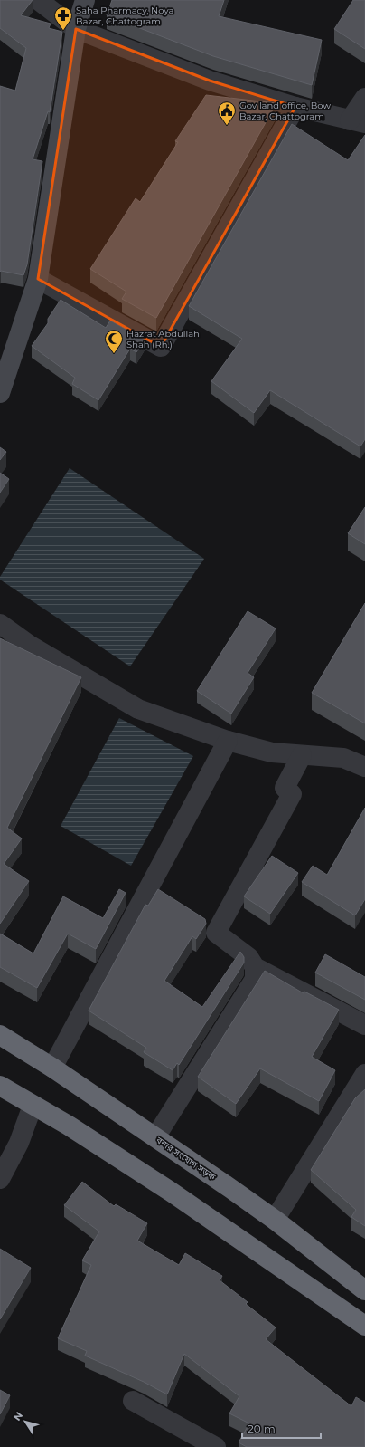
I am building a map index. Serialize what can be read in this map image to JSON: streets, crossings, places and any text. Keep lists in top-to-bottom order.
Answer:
{
  "streets": {
    "highway": ["বন্দর সংযোগ সড়ক"]
  },
  "places": {
    "pharmacy": ["Saha Pharmacy, Noya Bazar, Chattogram"],
    "public building": ["Gov land office, Bow Bazar, Chattogram"],
    "mosque": ["Hazrat Abdullah Shah (Rh.)"]
  },
  "scale_bar": "20 m",
  "north": "top left"
}
